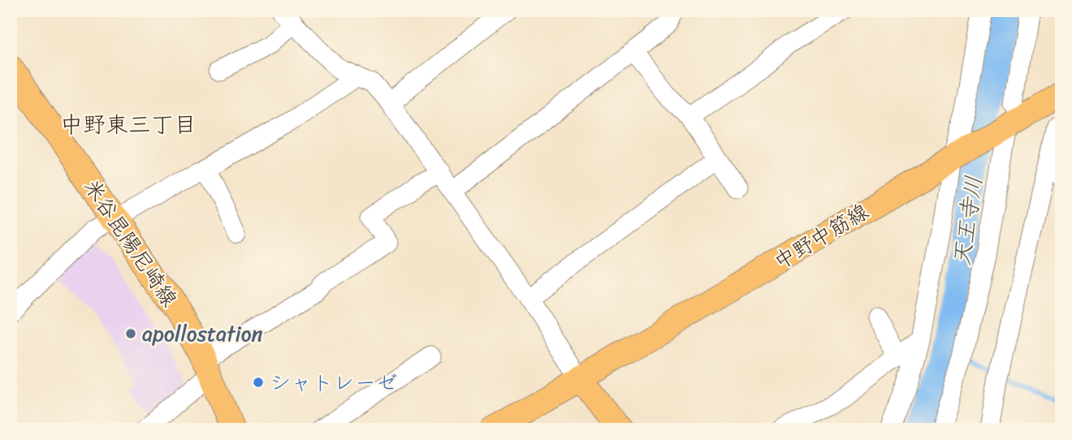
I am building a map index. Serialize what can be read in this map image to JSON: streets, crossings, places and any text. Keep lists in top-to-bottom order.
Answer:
{
  "streets": {
    "main road": ["中野中筋線", "米谷昆陽尼崎線"]
  },
  "districts": ["中野東三丁目"],
  "water": ["天王寺川"],
  "places": ["apollostation", "シャトレーゼ"]
}
